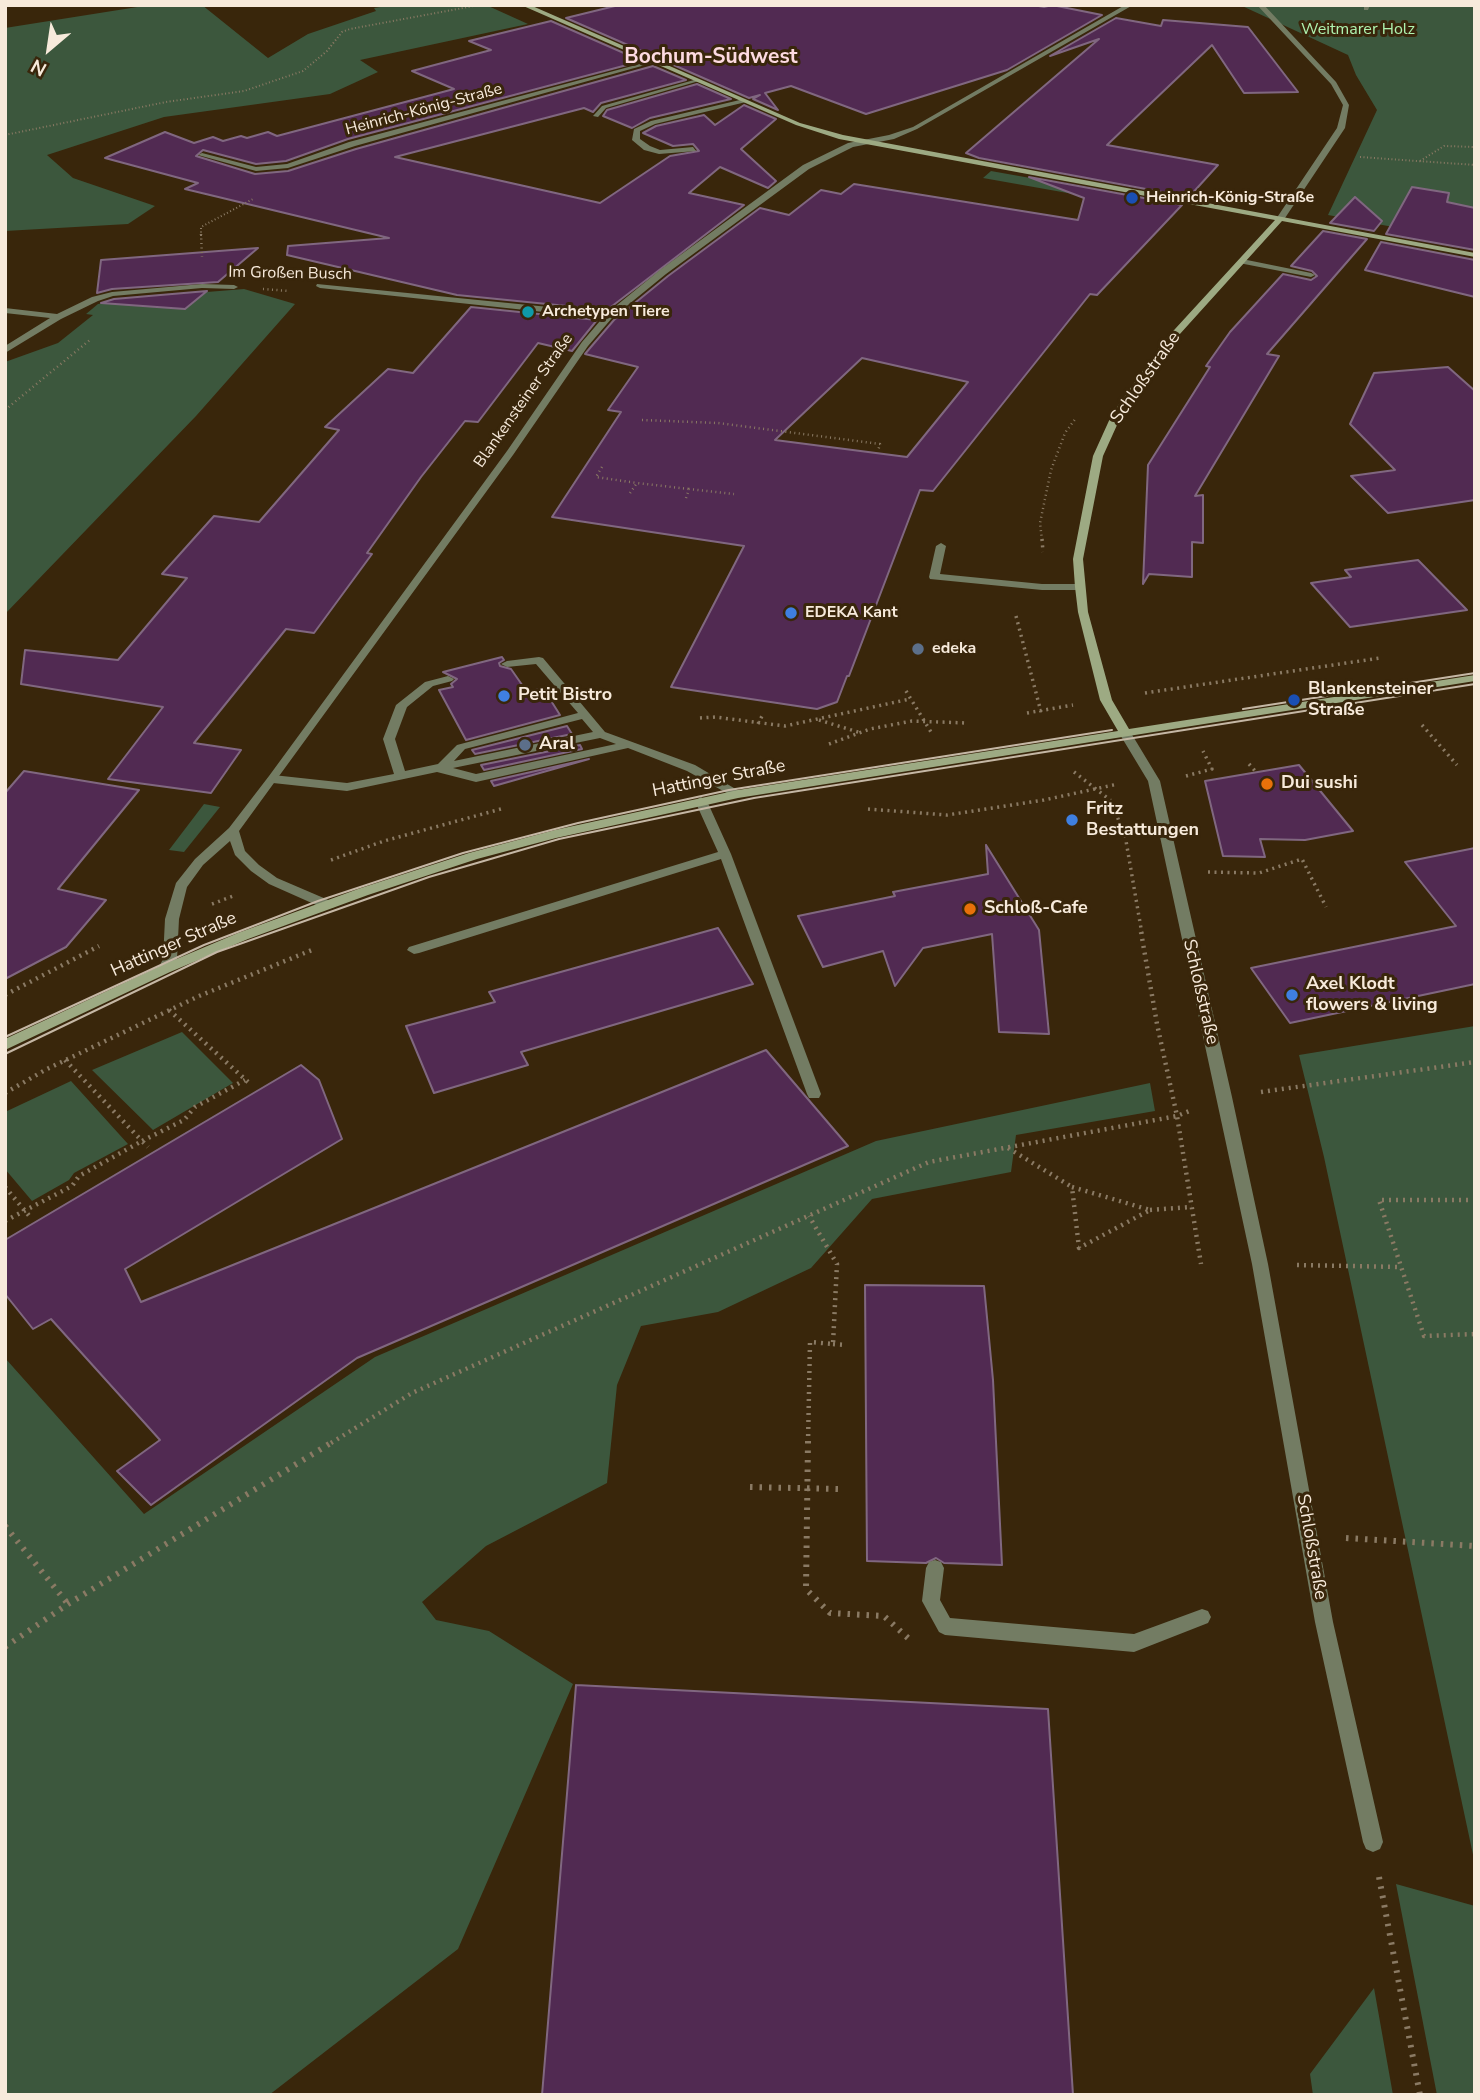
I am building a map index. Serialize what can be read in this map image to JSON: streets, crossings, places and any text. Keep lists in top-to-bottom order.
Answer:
{
  "streets": {
    "main road": ["Schloßstraße", "Hattinger Straße"],
    "street": ["Heinrich-König-Straße", "Im Großen Busch", "Blankensteiner Straße"]
  },
  "crossings": [
    ["Im Großen Busch", "Blankensteiner Straße"],
    ["Schloßstraße", "Hattinger Straße"],
    ["Blankensteiner Straße", "Hattinger Straße"]
  ],
  "districts": ["Bochum-Südwest"],
  "parks": ["Weitmarer Holz"],
  "places": [
    "Heinrich-König-Straße",
    "Archetypen Tiere",
    "EDEKA Kant",
    "edeka",
    "Petit Bistro",
    "Blankensteiner Straße",
    "Aral",
    "Dui sushi",
    "Fritz Bestattungen",
    "Schloß-Cafe",
    "Axel Klodt flowers & living"
  ],
  "north": "bottom left"
}
